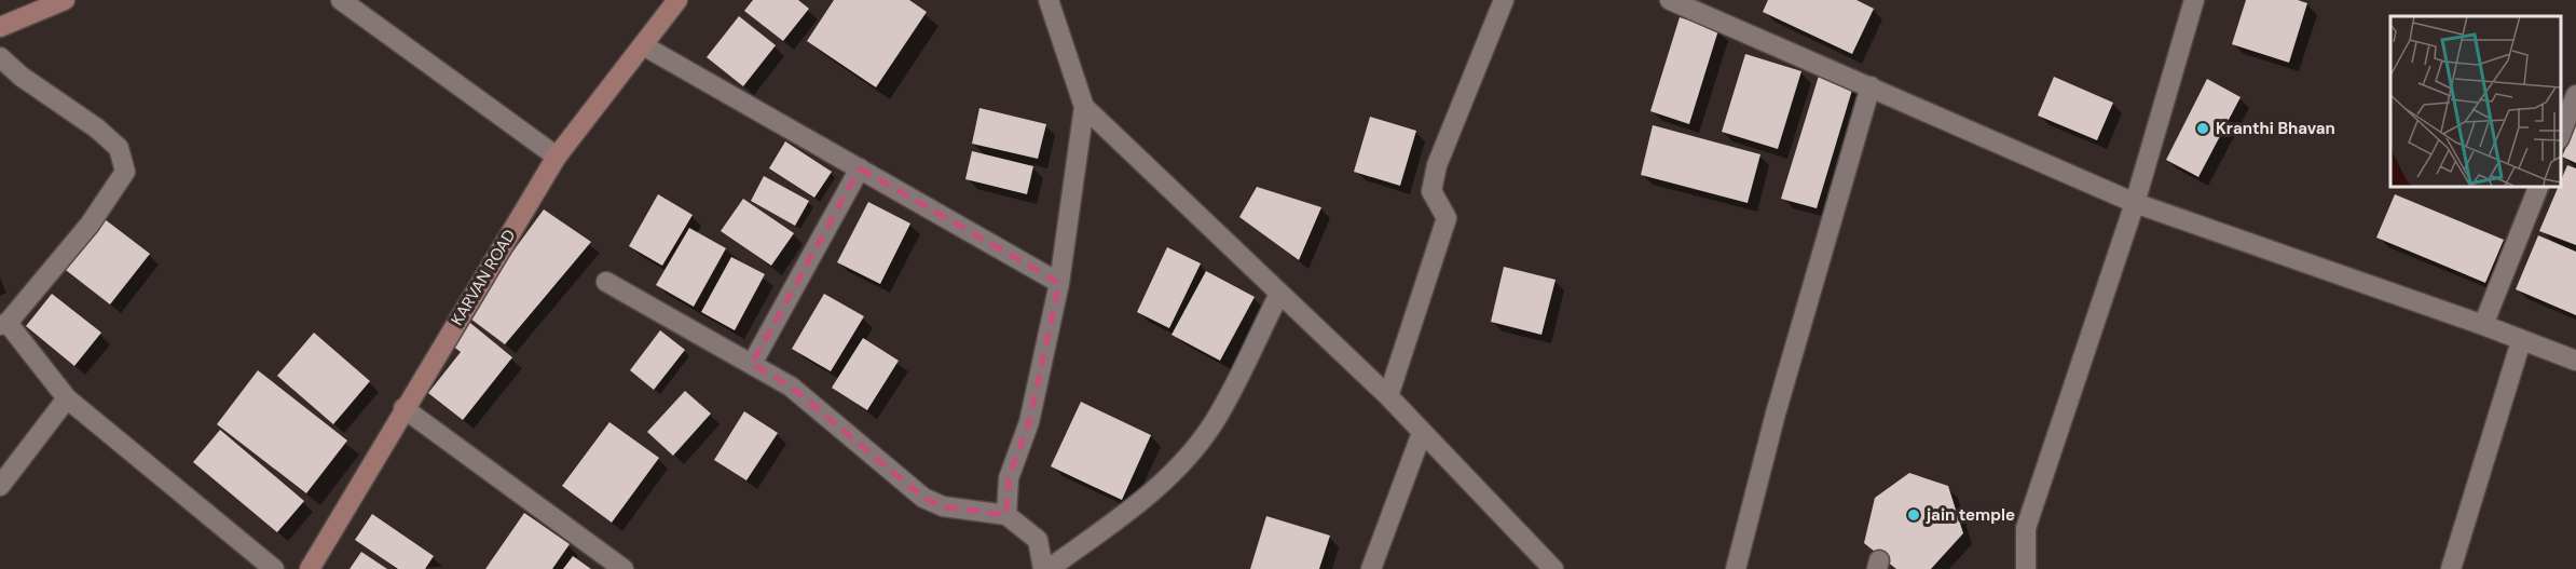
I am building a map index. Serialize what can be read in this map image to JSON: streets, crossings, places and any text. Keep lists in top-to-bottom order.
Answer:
{
  "streets": {
    "street": ["KARVAN ROAD"]
  },
  "places": ["Kranthi Bhavan", "jain temple"]
}
